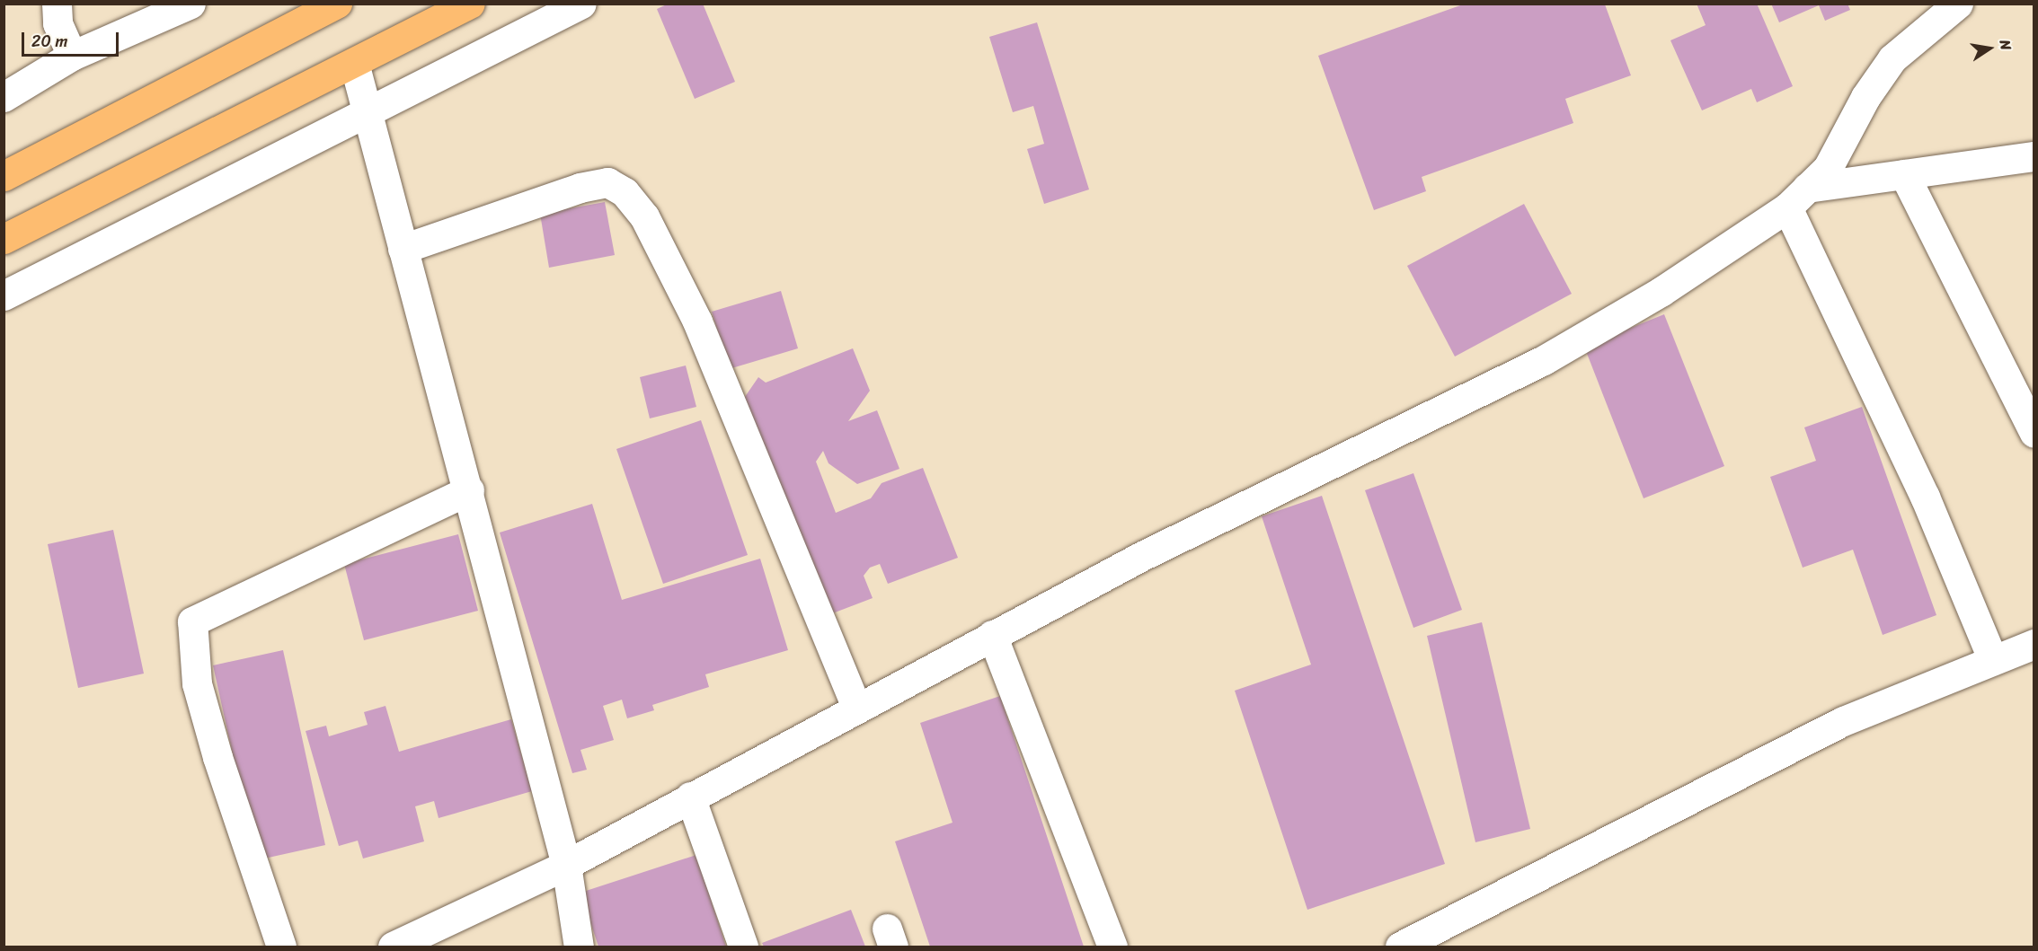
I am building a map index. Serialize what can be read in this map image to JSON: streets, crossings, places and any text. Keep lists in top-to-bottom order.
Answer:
{
  "scale_bar": "20 m",
  "north": "right"
}
